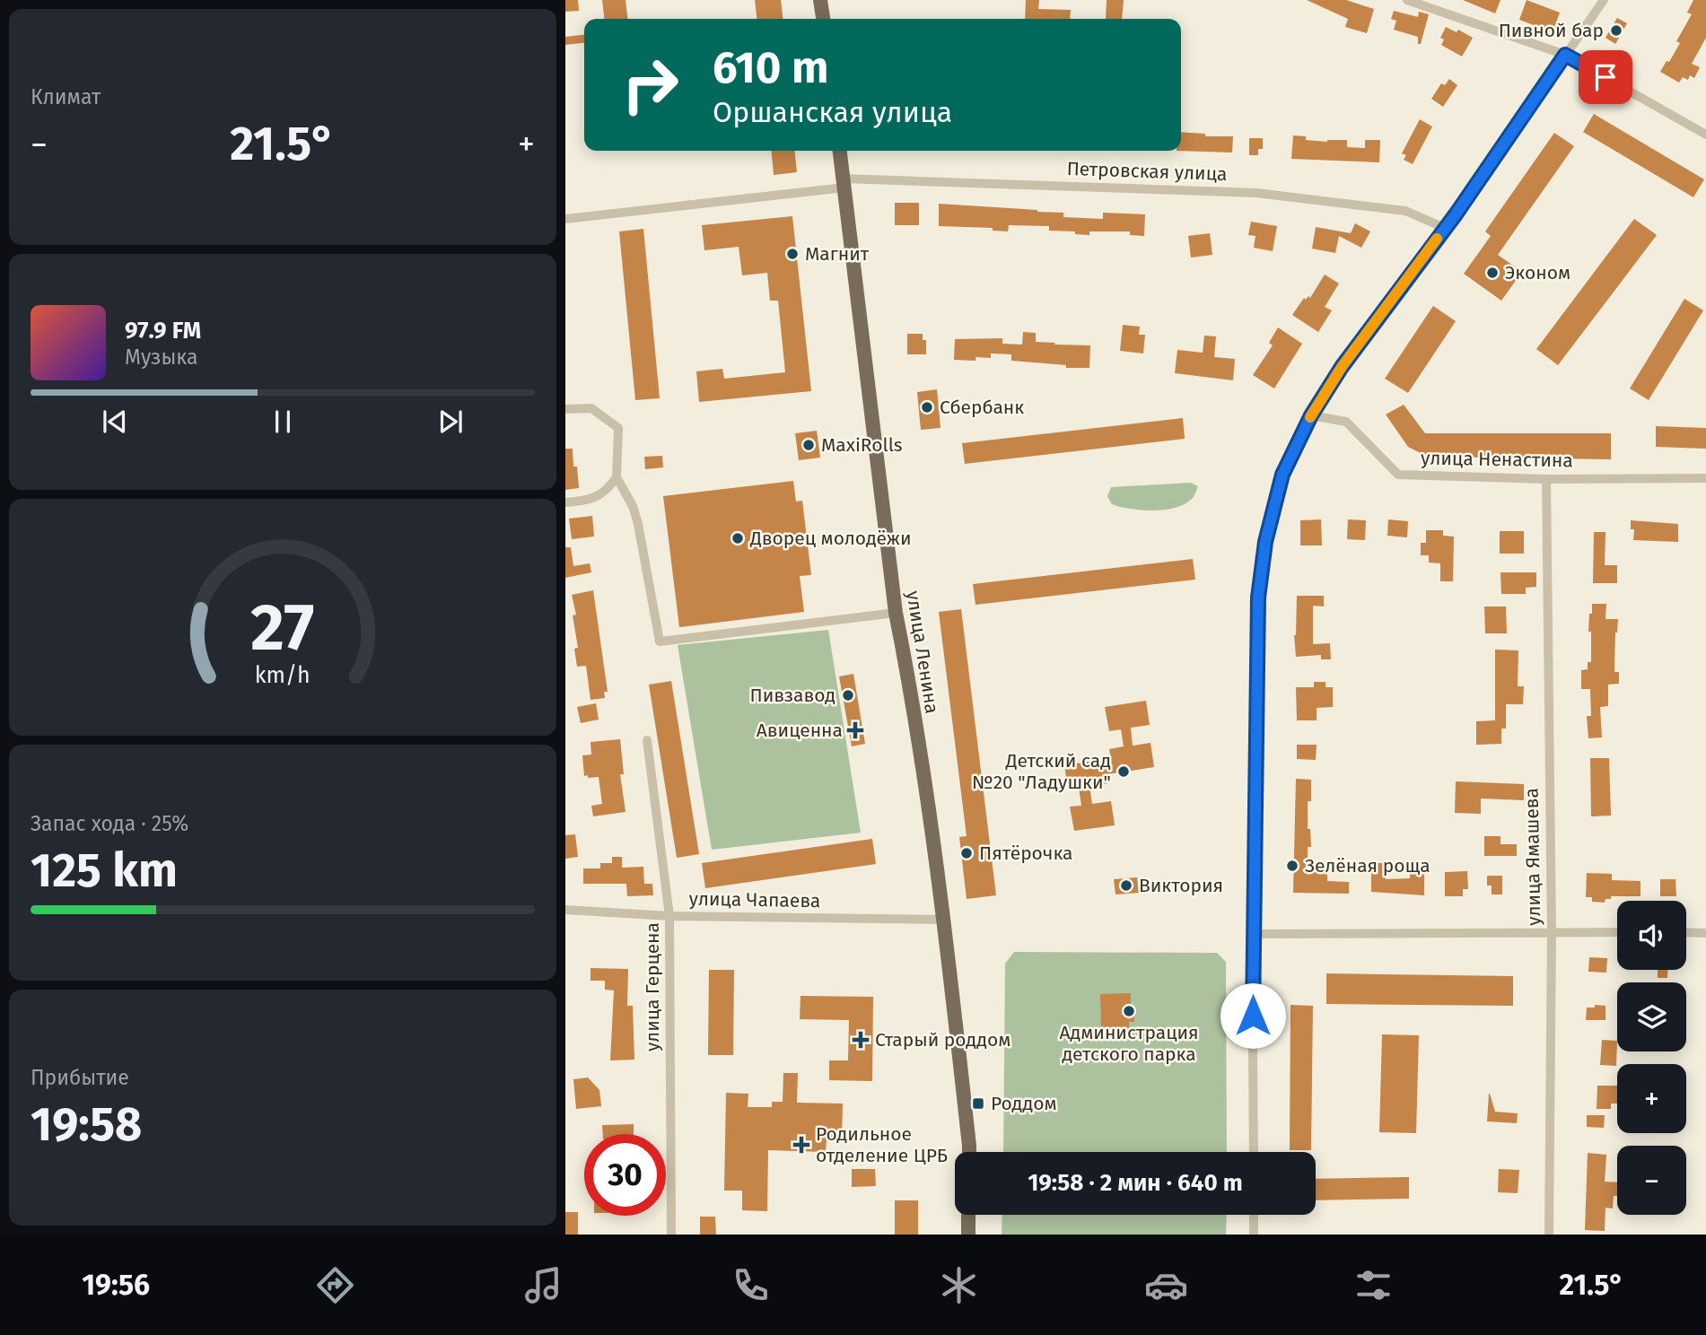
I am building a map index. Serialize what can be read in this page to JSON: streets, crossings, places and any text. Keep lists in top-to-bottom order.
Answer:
{
  "streets": {
    "main road": ["улица Ленина"],
    "street": [
      "Петровская улица",
      "улица Ненастина",
      "улица Ямашева",
      "улица Чапаева",
      "улица Герцена"
    ]
  },
  "crossings": [
    ["Петровская улица", "улица Ленина"],
    ["улица Ненастина", "улица Ямашева"],
    ["улица Ленина", "улица Чапаева"],
    ["улица Чапаева", "улица Герцена"]
  ],
  "places": {
    "other": [
      "Пивной бар",
      "Магнит",
      "Эконом",
      "Сбербанк",
      "MaxiRolls",
      "Дворец молодёжи",
      "Пивзавод",
      "Детский сад №20 \"Ладушки\"",
      "Пятёрочка",
      "Зелёная роща",
      "Виктория",
      "Администрация детского парка"
    ],
    "health": ["Авиценна", "Старый роддом", "Родильное отделение ЦРБ"],
    "transit": ["Роддом"]
  },
  "page": {
    "tile": [
      "Климат",
      ["Запас хода · 25%", "125 km"],
      ["Прибытие", "19:58"]
    ],
    "turn": ["610 m", "Оршанская улица"],
    "heat": ["−", "21.5°", "+"],
    "song": ["97.9 FM", "Музыка"],
    "map_buttons": ["+", "−"],
    "limit": "30",
    "trip": "19:58 · 2 мин · 640 m",
    "tabs": ["19:56", "21.5°"],
    "gauge": ["27", "km/h"]
  }
}
